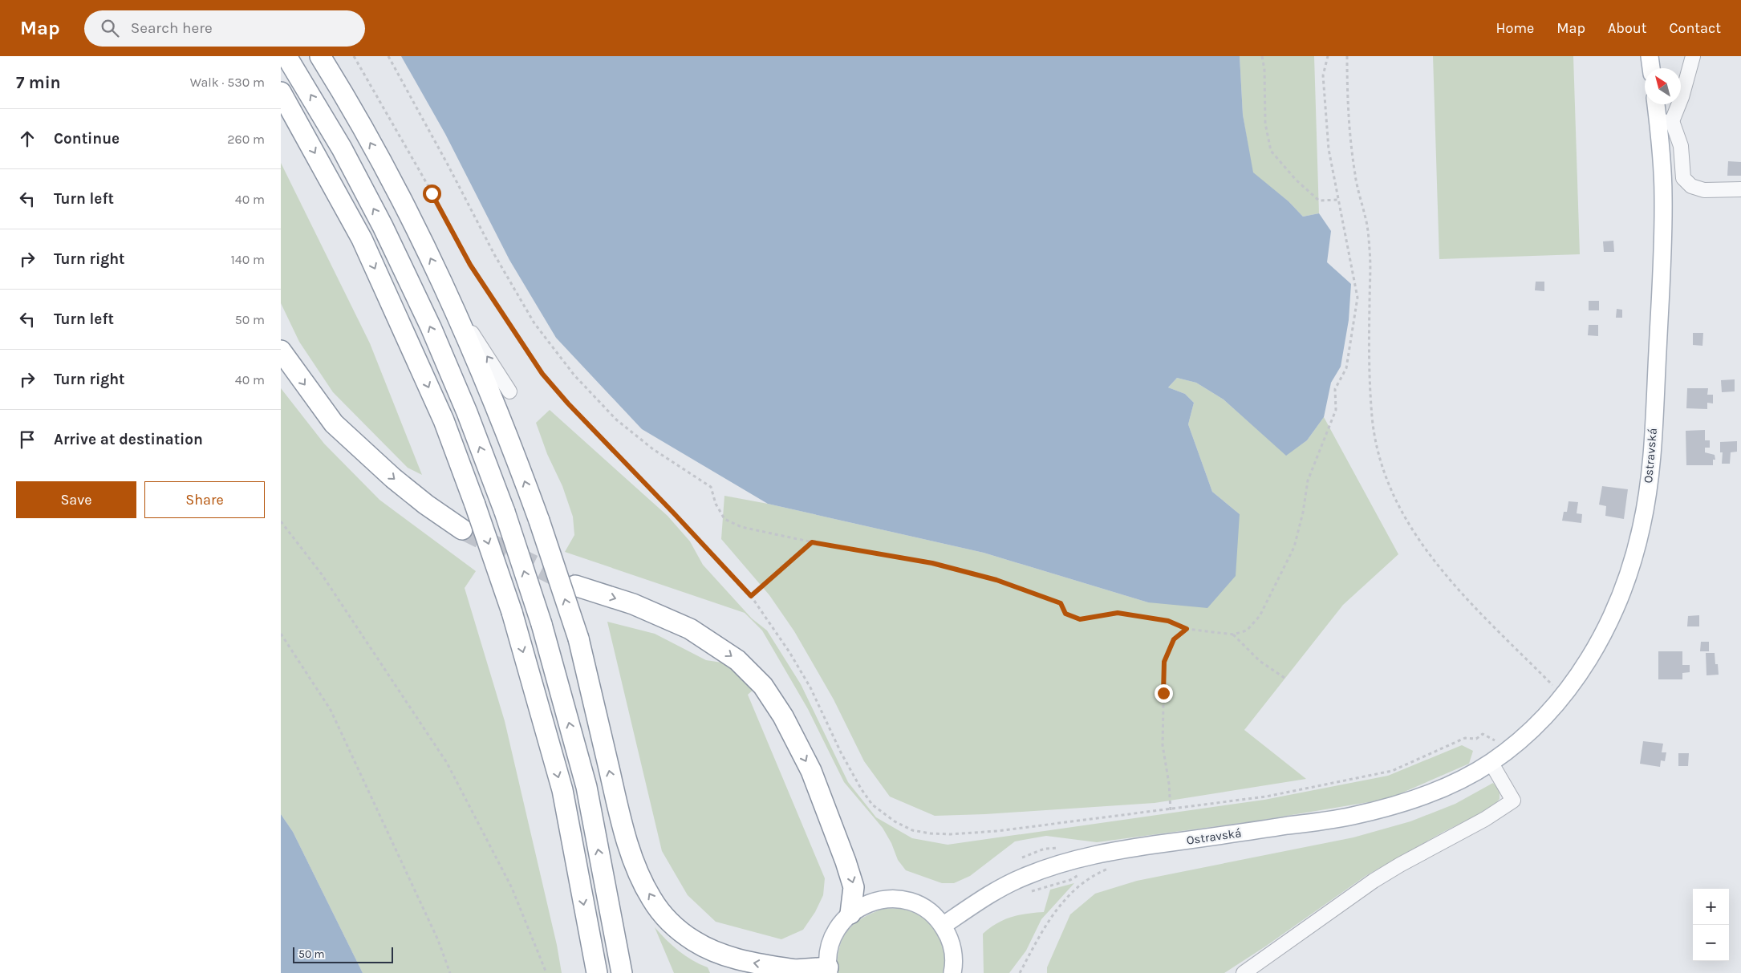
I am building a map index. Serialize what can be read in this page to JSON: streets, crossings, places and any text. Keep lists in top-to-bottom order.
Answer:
{
  "streets": {
    "main road": ["Ostravská"]
  },
  "scale_bar": "50 m",
  "north": "top left",
  "page": {
    "header": "Map",
    "search": "Search here",
    "nav": [
      "Home",
      "Map",
      "About",
      "Contact"
    ],
    "heading": ["7 min", "Walk · 530 m"],
    "list": [
      ["Continue", "260 m"],
      ["Turn left", "40 m"],
      ["Turn right", "140 m"],
      ["Turn left", "50 m"],
      ["Turn right", "40 m"],
      "Arrive at destination"
    ],
    "buttons": ["Save", "Share"],
    "map_buttons": ["+", "−"],
    "scale": "50 m"
  }
}
